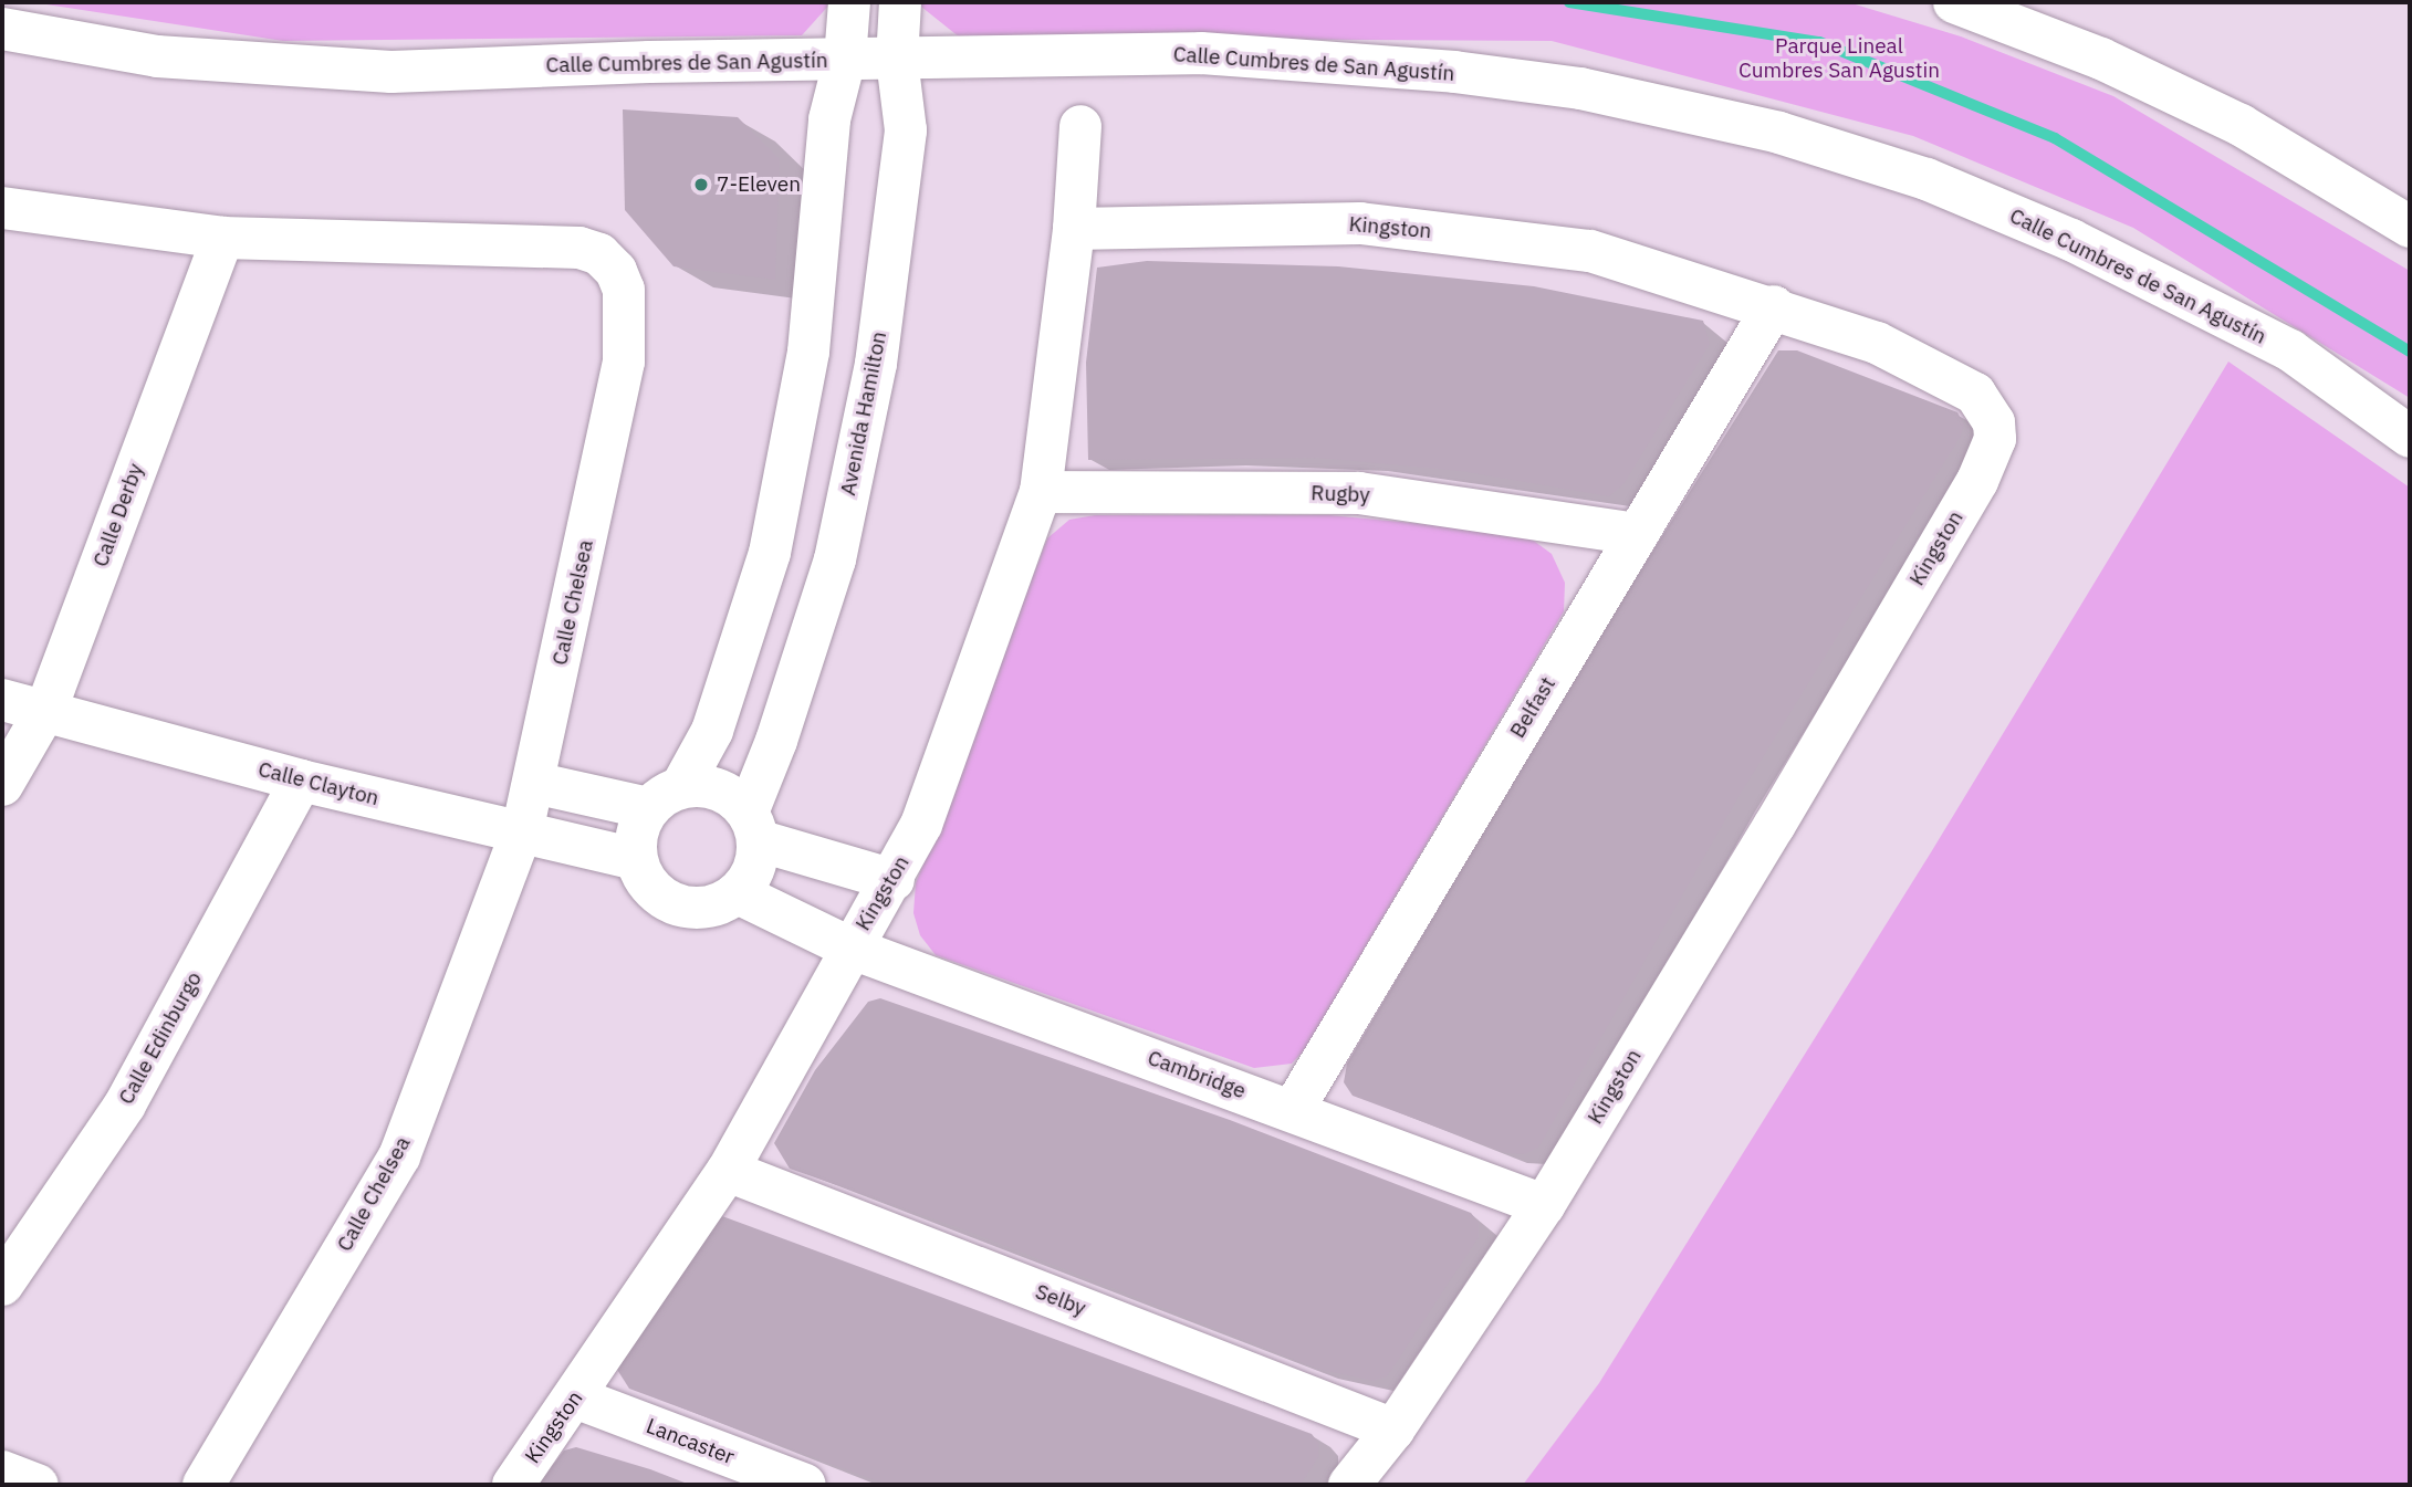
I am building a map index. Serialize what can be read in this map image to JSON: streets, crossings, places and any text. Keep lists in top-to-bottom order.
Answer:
{
  "streets": {
    "street": [
      "Calle Cumbres de San Agustín",
      "Kingston",
      "Avenida Hamilton",
      "Rugby",
      "Calle Derby",
      "Calle Chelsea",
      "Belfast",
      "Calle Clayton",
      "Calle Edinburgo",
      "Cambridge",
      "Selby",
      "Lancaster"
    ]
  },
  "crossings": [
    ["Calle Cumbres de San Agustín", "Avenida Hamilton"],
    ["Kingston", "Rugby"],
    ["Kingston", "Belfast"],
    ["Kingston", "Cambridge"],
    ["Kingston", "Selby"],
    ["Kingston", "Lancaster"],
    ["Avenida Hamilton", "Calle Clayton"],
    ["Avenida Hamilton", "Cambridge"],
    ["Rugby", "Belfast"],
    ["Calle Derby", "Calle Chelsea"],
    ["Calle Derby", "Calle Clayton"],
    ["Calle Chelsea", "Calle Clayton"],
    ["Belfast", "Cambridge"],
    ["Calle Clayton", "Calle Edinburgo"],
    ["Calle Clayton", "Cambridge"]
  ],
  "parks": ["Parque Lineal Cumbres San Agustin"],
  "places": ["7-Eleven"]
}
